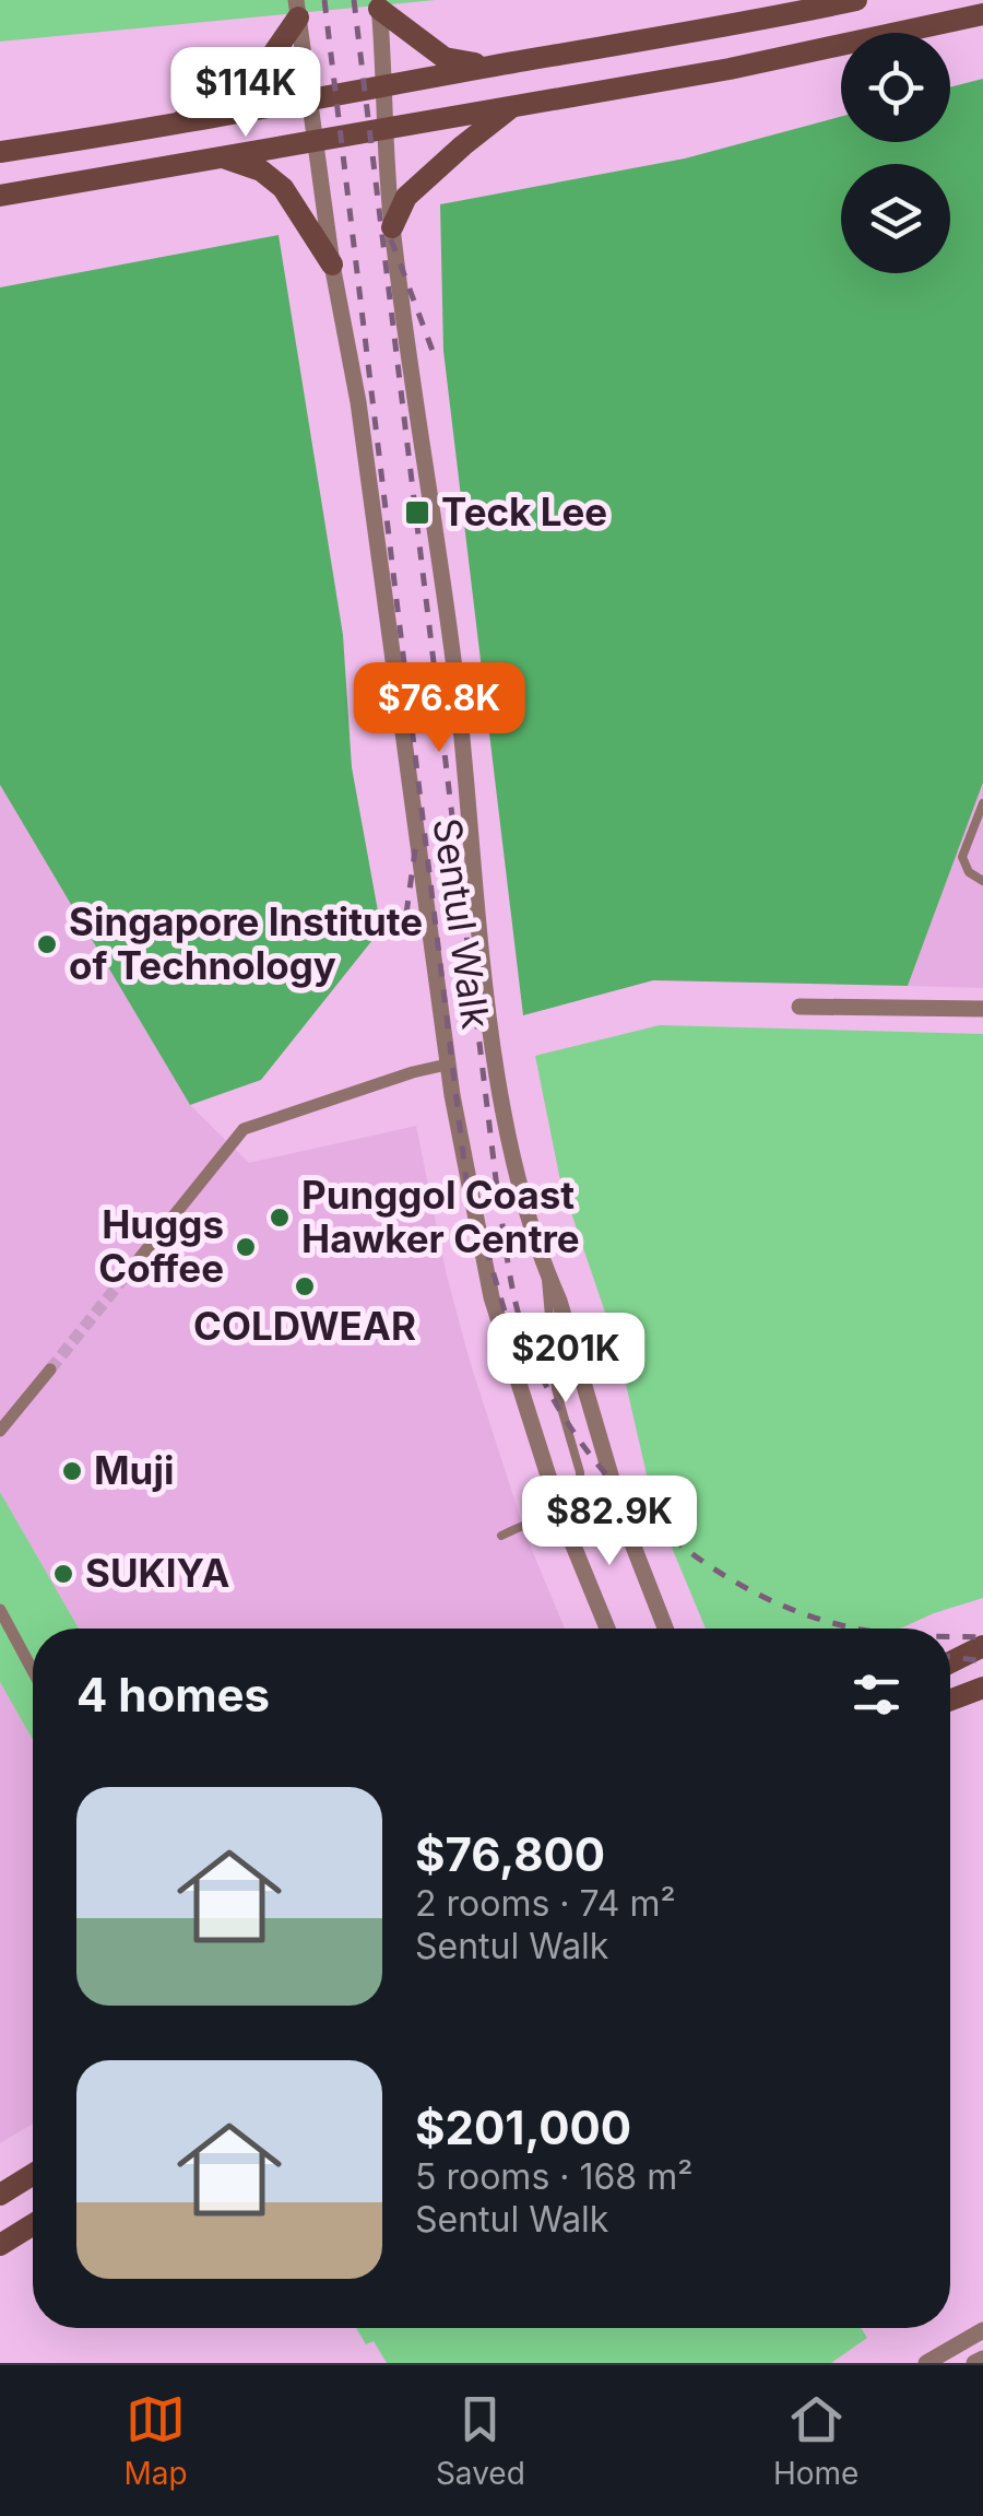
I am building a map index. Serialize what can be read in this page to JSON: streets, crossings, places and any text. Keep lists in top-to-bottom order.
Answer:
{
  "streets": {
    "street": ["Sentul Walk"]
  },
  "places": {
    "transit": ["Teck Lee"],
    "other": [
      "Singapore Institute of Technology",
      "Punggol Coast Hawker Centre",
      "Huggs Coffee",
      "COLDWEAR",
      "Muji",
      "SUKIYA"
    ]
  },
  "page": {
    "price": [
      "$114K",
      "$76.8K",
      "$201K",
      "$82.9K"
    ],
    "heading": "4 homes",
    "list": [
      {
        "name": "$76,800",
        "note": "2 rooms · 74 m² · Sentul Walk"
      },
      {
        "name": "$201,000",
        "note": "5 rooms · 168 m² · Sentul Walk"
      }
    ],
    "tabs": ["Map", "Saved", "Home"]
  }
}
